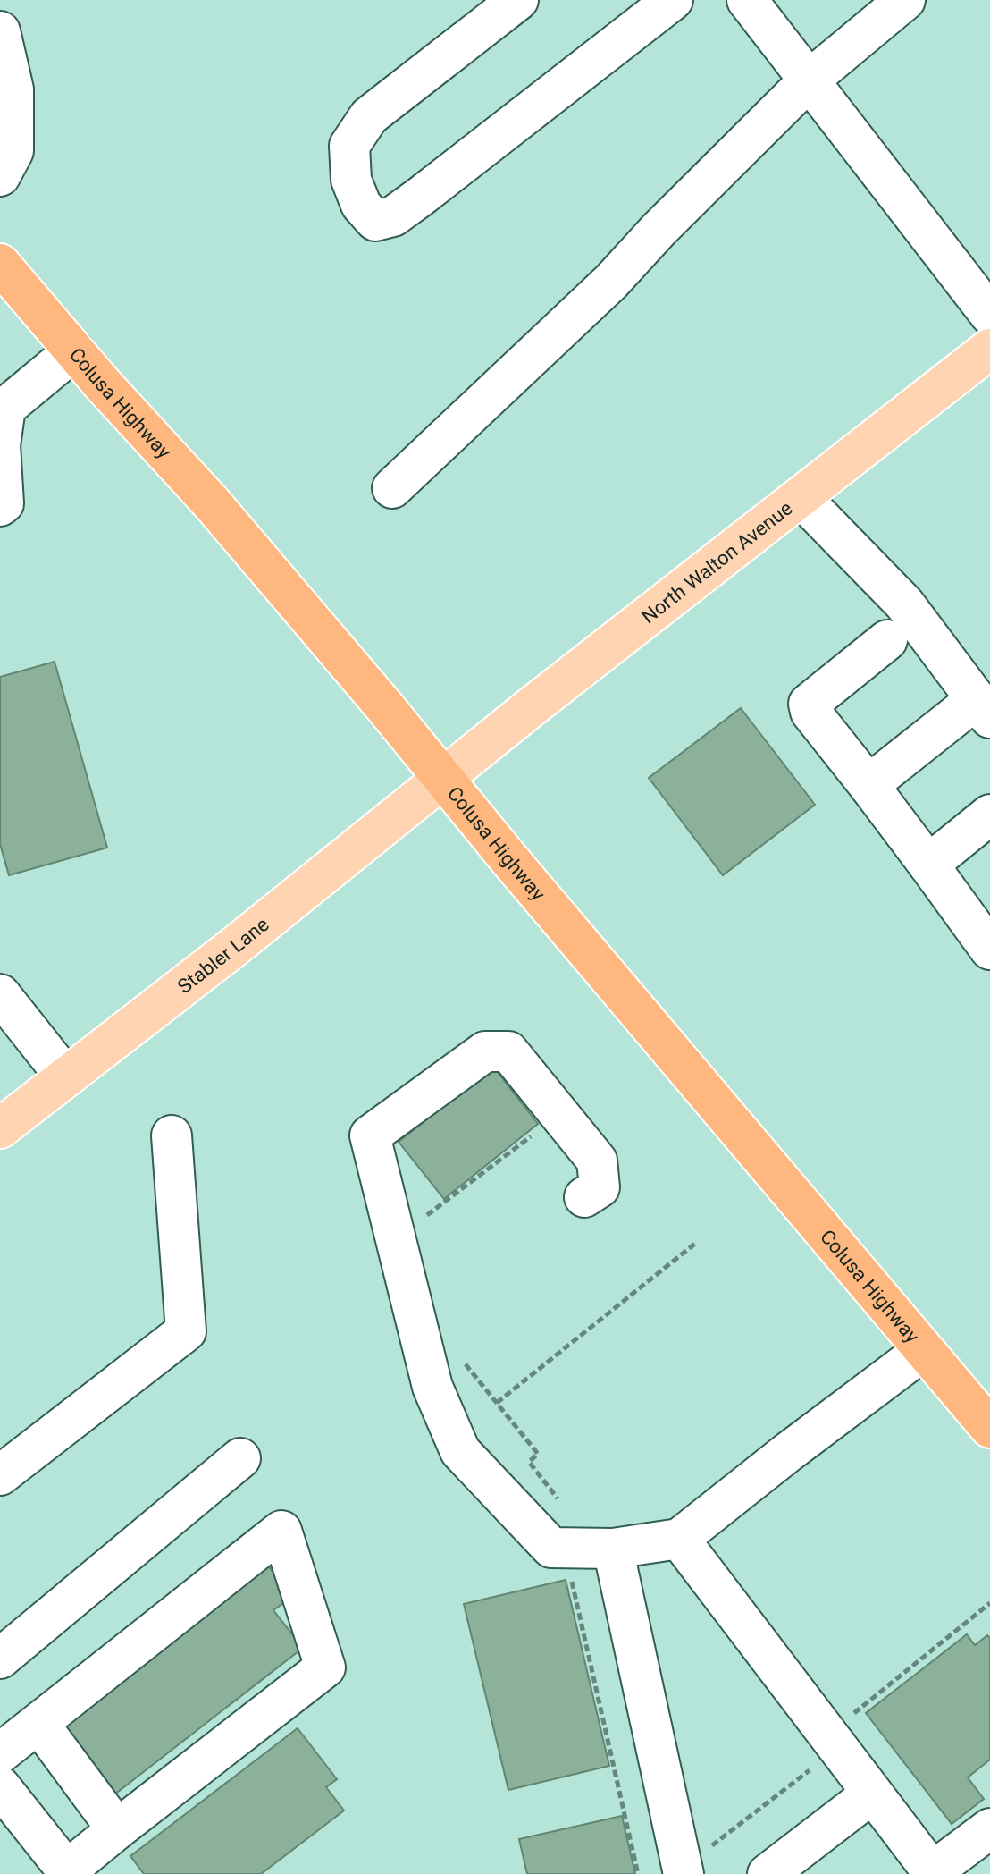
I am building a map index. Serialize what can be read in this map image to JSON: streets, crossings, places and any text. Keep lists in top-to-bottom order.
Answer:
{
  "streets": {
    "highway": ["Colusa Highway"],
    "main road": ["North Walton Avenue", "Stabler Lane"]
  },
  "crossings": [
    ["Colusa Highway", "North Walton Avenue"],
    ["Colusa Highway", "Stabler Lane"],
    ["North Walton Avenue", "Stabler Lane"]
  ]
}
